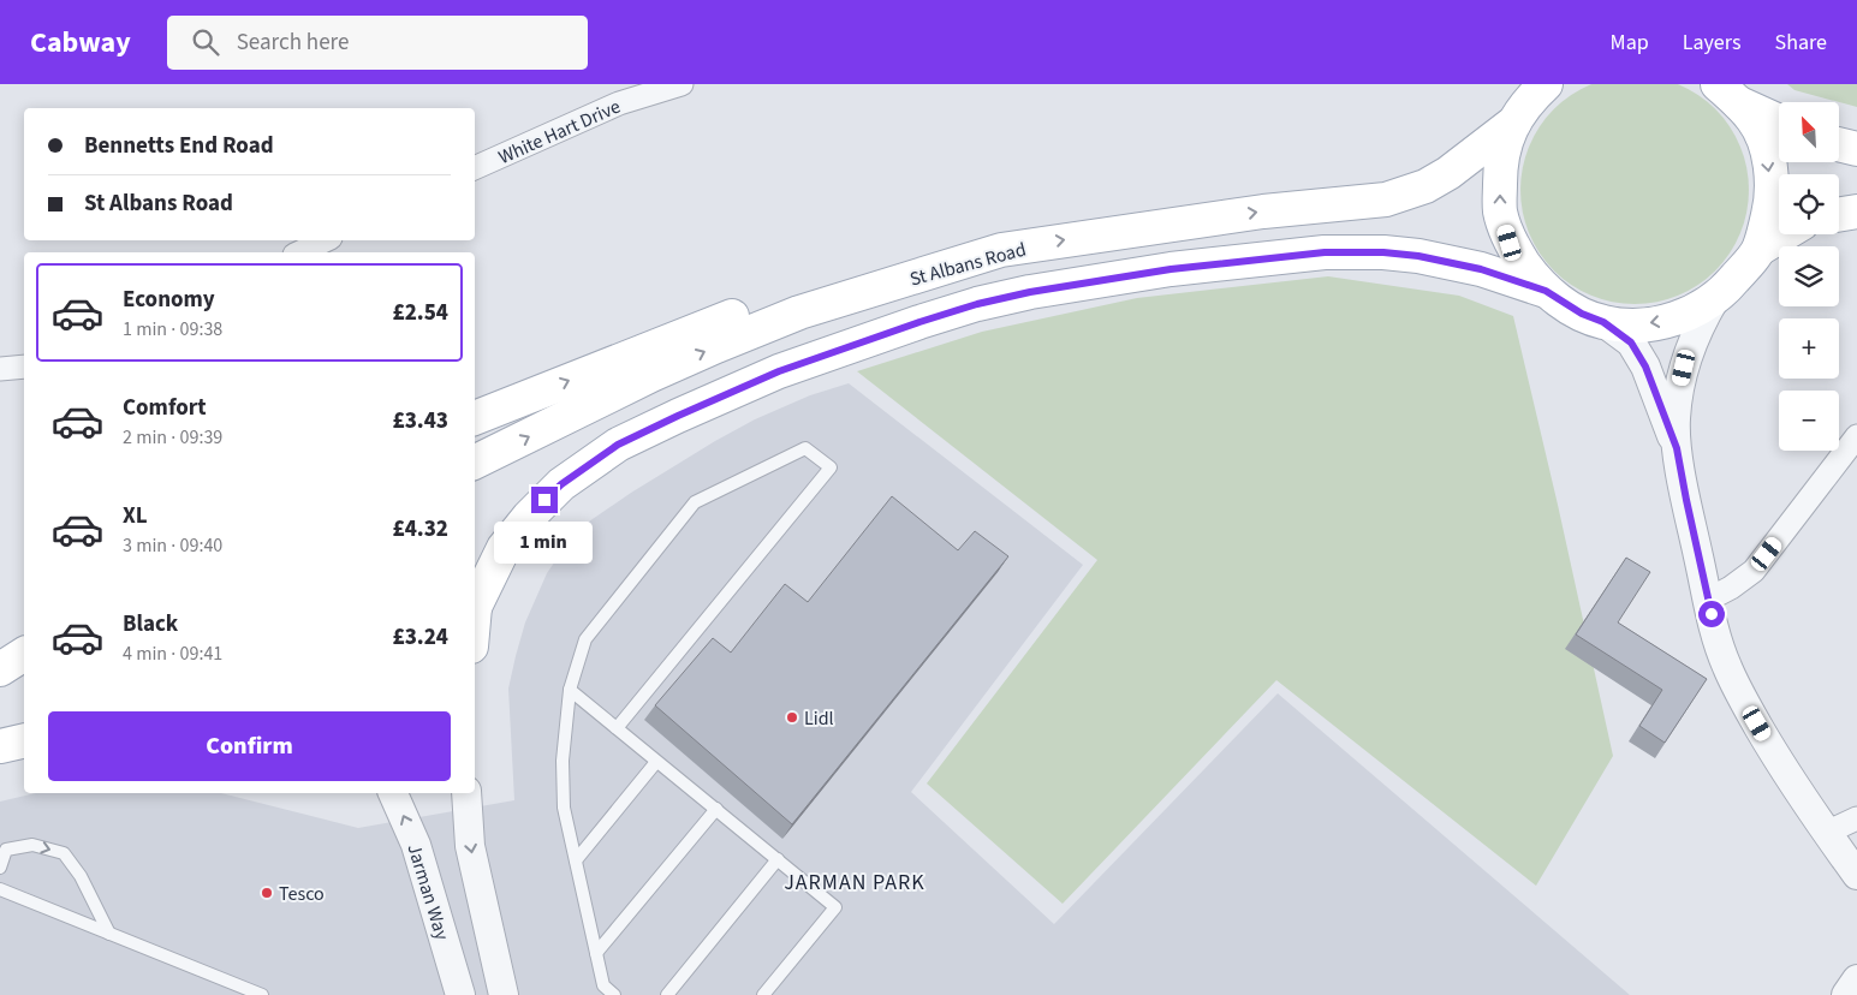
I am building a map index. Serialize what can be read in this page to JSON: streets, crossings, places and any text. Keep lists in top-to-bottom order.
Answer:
{
  "streets": {
    "main road": ["St Albans Road"],
    "street": ["White Hart Drive", "Jarman Way"]
  },
  "districts": ["JARMAN PARK"],
  "places": ["Lidl", "Tesco"],
  "north": "top left",
  "page": {
    "header": "Cabway",
    "search": "Search here",
    "nav": ["Map", "Layers", "Share"],
    "map_buttons": ["+", "−"],
    "banner": ["Bennetts End Road", "St Albans Road"],
    "list": [
      {
        "name": "Economy",
        "note": "1 min · 09:38",
        "value": "£2.54"
      },
      {
        "name": "Comfort",
        "note": "2 min · 09:39",
        "value": "£3.43"
      },
      {
        "name": "XL",
        "note": "3 min · 09:40",
        "value": "£4.32"
      },
      {
        "name": "Black",
        "note": "4 min · 09:41",
        "value": "£3.24"
      }
    ],
    "bubble": "1 min",
    "buttons": "Confirm"
  }
}
